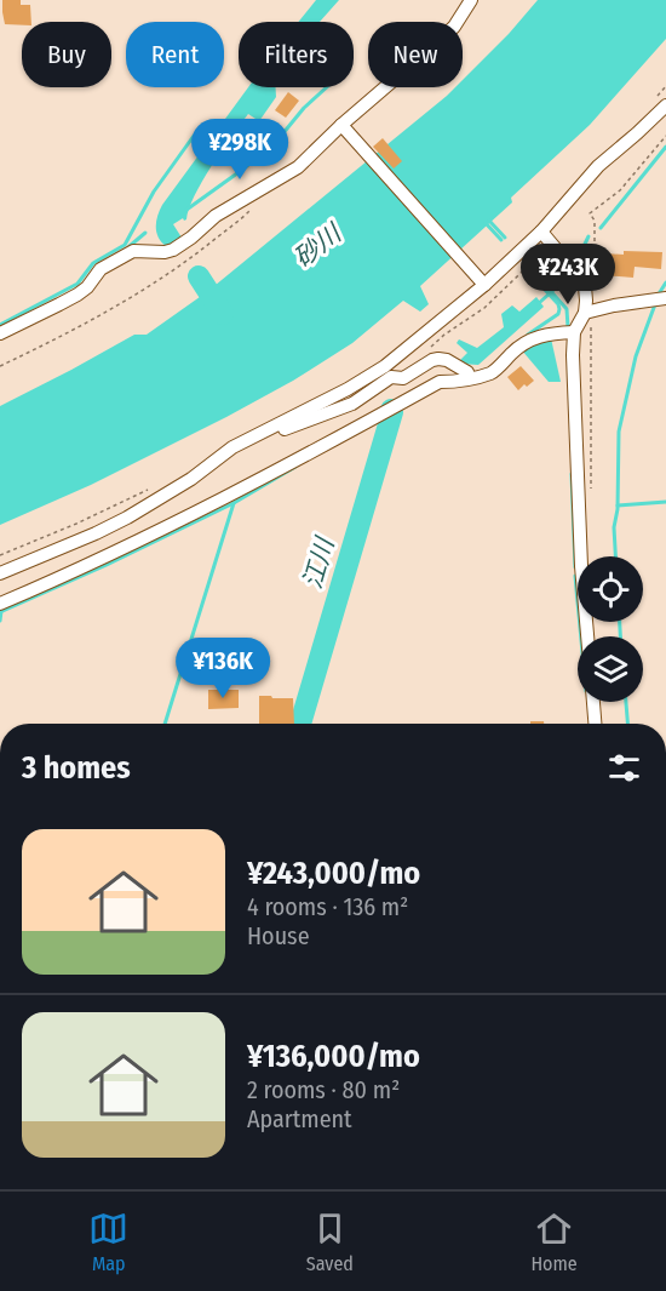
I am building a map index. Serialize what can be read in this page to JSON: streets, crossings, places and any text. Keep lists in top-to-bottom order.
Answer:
{
  "water": ["砂川", "江川"],
  "page": {
    "chip": [
      "Buy",
      "Rent",
      "Filters",
      "New"
    ],
    "price": ["¥298K", "¥243K", "¥136K"],
    "heading": "3 homes",
    "list": [
      {
        "name": "¥243,000/mo",
        "note": "4 rooms · 136 m² · House"
      },
      {
        "name": "¥136,000/mo",
        "note": "2 rooms · 80 m² · Apartment"
      }
    ],
    "tabs": ["Map", "Saved", "Home"]
  }
}
